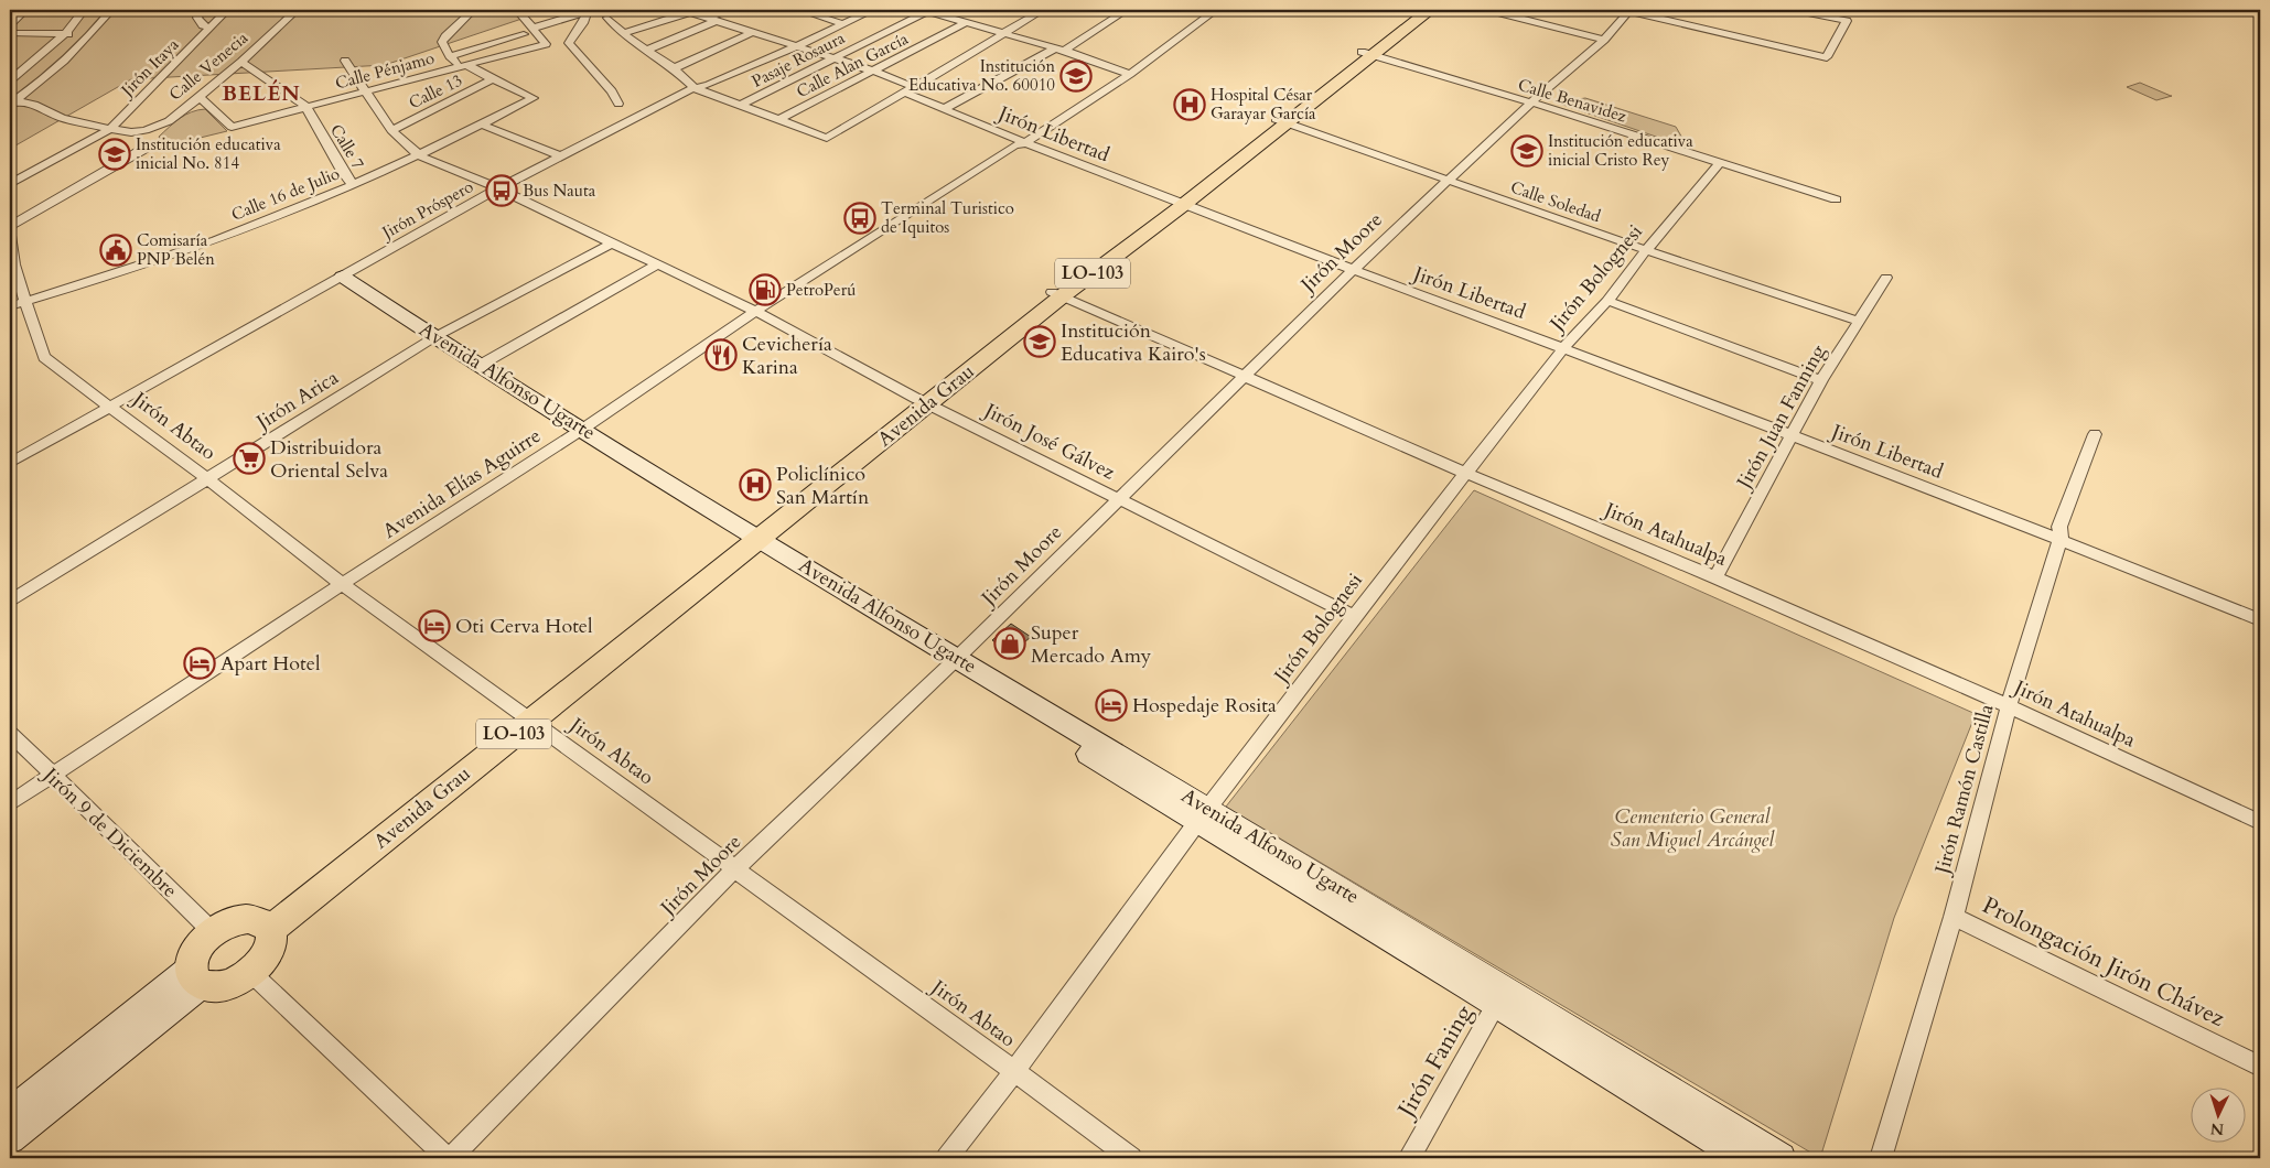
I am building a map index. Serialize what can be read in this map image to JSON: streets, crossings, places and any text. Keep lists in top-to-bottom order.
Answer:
{
  "streets": {
    "main road": ["LO-103", "Avenida Alfonso Ugarte", "Avenida Grau"],
    "street": [
      "Pasaje Rosaura",
      "Calle Alan García",
      "Calle Venecia",
      "Jirón Itaya",
      "Calle Pénjamo",
      "Calle 13",
      "Calle Benavidez",
      "Jirón Libertad",
      "Calle 7",
      "Calle 16 de Julio",
      "Calle Soledad",
      "Jirón Próspero",
      "Jirón Moore",
      "Jirón Bolognesi",
      "Jirón Arica",
      "Jirón Juan Fanning",
      "Jirón Abtao",
      "Jirón José Gálvez",
      "Avenida Elías Aguirre",
      "Jirón Atahualpa",
      "Jirón Ramón Castilla",
      "Jirón 9 de Diciembre",
      "Prolongación Jirón Chávez",
      "Jirón Faning"
    ]
  },
  "crossings": [
    ["Pasaje Rosaura", "Jirón Libertad"],
    ["Calle Alan García", "Jirón Libertad"],
    ["Calle Venecia", "Jirón Itaya"],
    ["Calle Venecia", "Calle Pénjamo"],
    ["Calle Venecia", "Calle 7"],
    ["Calle Pénjamo", "Calle 7"],
    ["Calle Pénjamo", "Jirón José Gálvez"],
    ["Calle 13", "Calle 16 de Julio"],
    ["Calle 13", "Jirón José Gálvez"],
    ["Calle Benavidez", "Jirón Moore"],
    ["Calle Benavidez", "Jirón Bolognesi"],
    ["Calle Benavidez", "Avenida Grau"],
    ["Jirón Libertad", "Jirón Próspero"],
    ["Jirón Libertad", "Jirón Moore"],
    ["Jirón Libertad", "Jirón Bolognesi"],
    ["Jirón Libertad", "Avenida Grau"],
    ["Jirón Libertad", "Jirón Juan Fanning"],
    ["Jirón Libertad", "Avenida Elías Aguirre"],
    ["Jirón Libertad", "Jirón Ramón Castilla"],
    ["Calle 7", "Calle 16 de Julio"],
    ["Calle 16 de Julio", "Jirón Abtao"],
    ["Calle 16 de Julio", "Jirón José Gálvez"],
    ["Calle Soledad", "Jirón Moore"],
    ["Calle Soledad", "Jirón Bolognesi"],
    ["Calle Soledad", "Avenida Grau"],
    ["Calle Soledad", "Jirón Juan Fanning"],
    ["Jirón Próspero", "Avenida Alfonso Ugarte"],
    ["Jirón Próspero", "Jirón Abtao"],
    ["Jirón Próspero", "Jirón José Gálvez"],
    ["Jirón Moore", "Avenida Alfonso Ugarte"],
    ["Jirón Moore", "Jirón Abtao"],
    ["Jirón Moore", "Jirón José Gálvez"],
    ["Jirón Moore", "Jirón Atahualpa"],
    ["Jirón Bolognesi", "Avenida Alfonso Ugarte"],
    ["Jirón Bolognesi", "Jirón Abtao"],
    ["Jirón Bolognesi", "Jirón José Gálvez"],
    ["Jirón Bolognesi", "Jirón Atahualpa"],
    ["Avenida Alfonso Ugarte", "Jirón Arica"],
    ["Avenida Alfonso Ugarte", "Avenida Grau"],
    ["Avenida Alfonso Ugarte", "Avenida Elías Aguirre"],
    ["Avenida Alfonso Ugarte", "Jirón Faning"],
    ["Jirón Arica", "Jirón Abtao"],
    ["Jirón Arica", "Jirón José Gálvez"],
    ["Avenida Grau", "Jirón Abtao"],
    ["Avenida Grau", "Jirón José Gálvez"],
    ["Avenida Grau", "Jirón Atahualpa"],
    ["Avenida Grau", "Jirón 9 de Diciembre"],
    ["Jirón Juan Fanning", "Jirón Atahualpa"],
    ["Jirón Abtao", "Avenida Elías Aguirre"],
    ["Jirón José Gálvez", "Avenida Elías Aguirre"],
    ["Avenida Elías Aguirre", "Jirón 9 de Diciembre"],
    ["Jirón Atahualpa", "Jirón Ramón Castilla"],
    ["Jirón Ramón Castilla", "Prolongación Jirón Chávez"]
  ],
  "districts": ["BELÉN"],
  "parks": ["Cementerio General San Miguel Arcángel"],
  "places": {
    "school or university": [
      "Institución Educativa No. 60010",
      "Institución educativa inicial Cristo Rey",
      "Institución educativa inicial No. 814",
      "Institución Educativa Kairo's"
    ],
    "hospital": ["Hospital César Garayar García", "Policlínico San Martín"],
    "bus stop": ["Bus Nauta", "Terminal Turistico de Iquitos"],
    "public building": ["Comisaría PNP Belén"],
    "fuel station": ["PetroPerú"],
    "restaurant": ["Cevichería Karina"],
    "supermarket": ["Distribuidora Oriental Selva"],
    "hotel": ["Oti Cerva Hotel", "Apart Hotel", "Hospedaje Rosita"],
    "shop": ["Super Mercado Amy"]
  },
  "north": "bottom"
}
